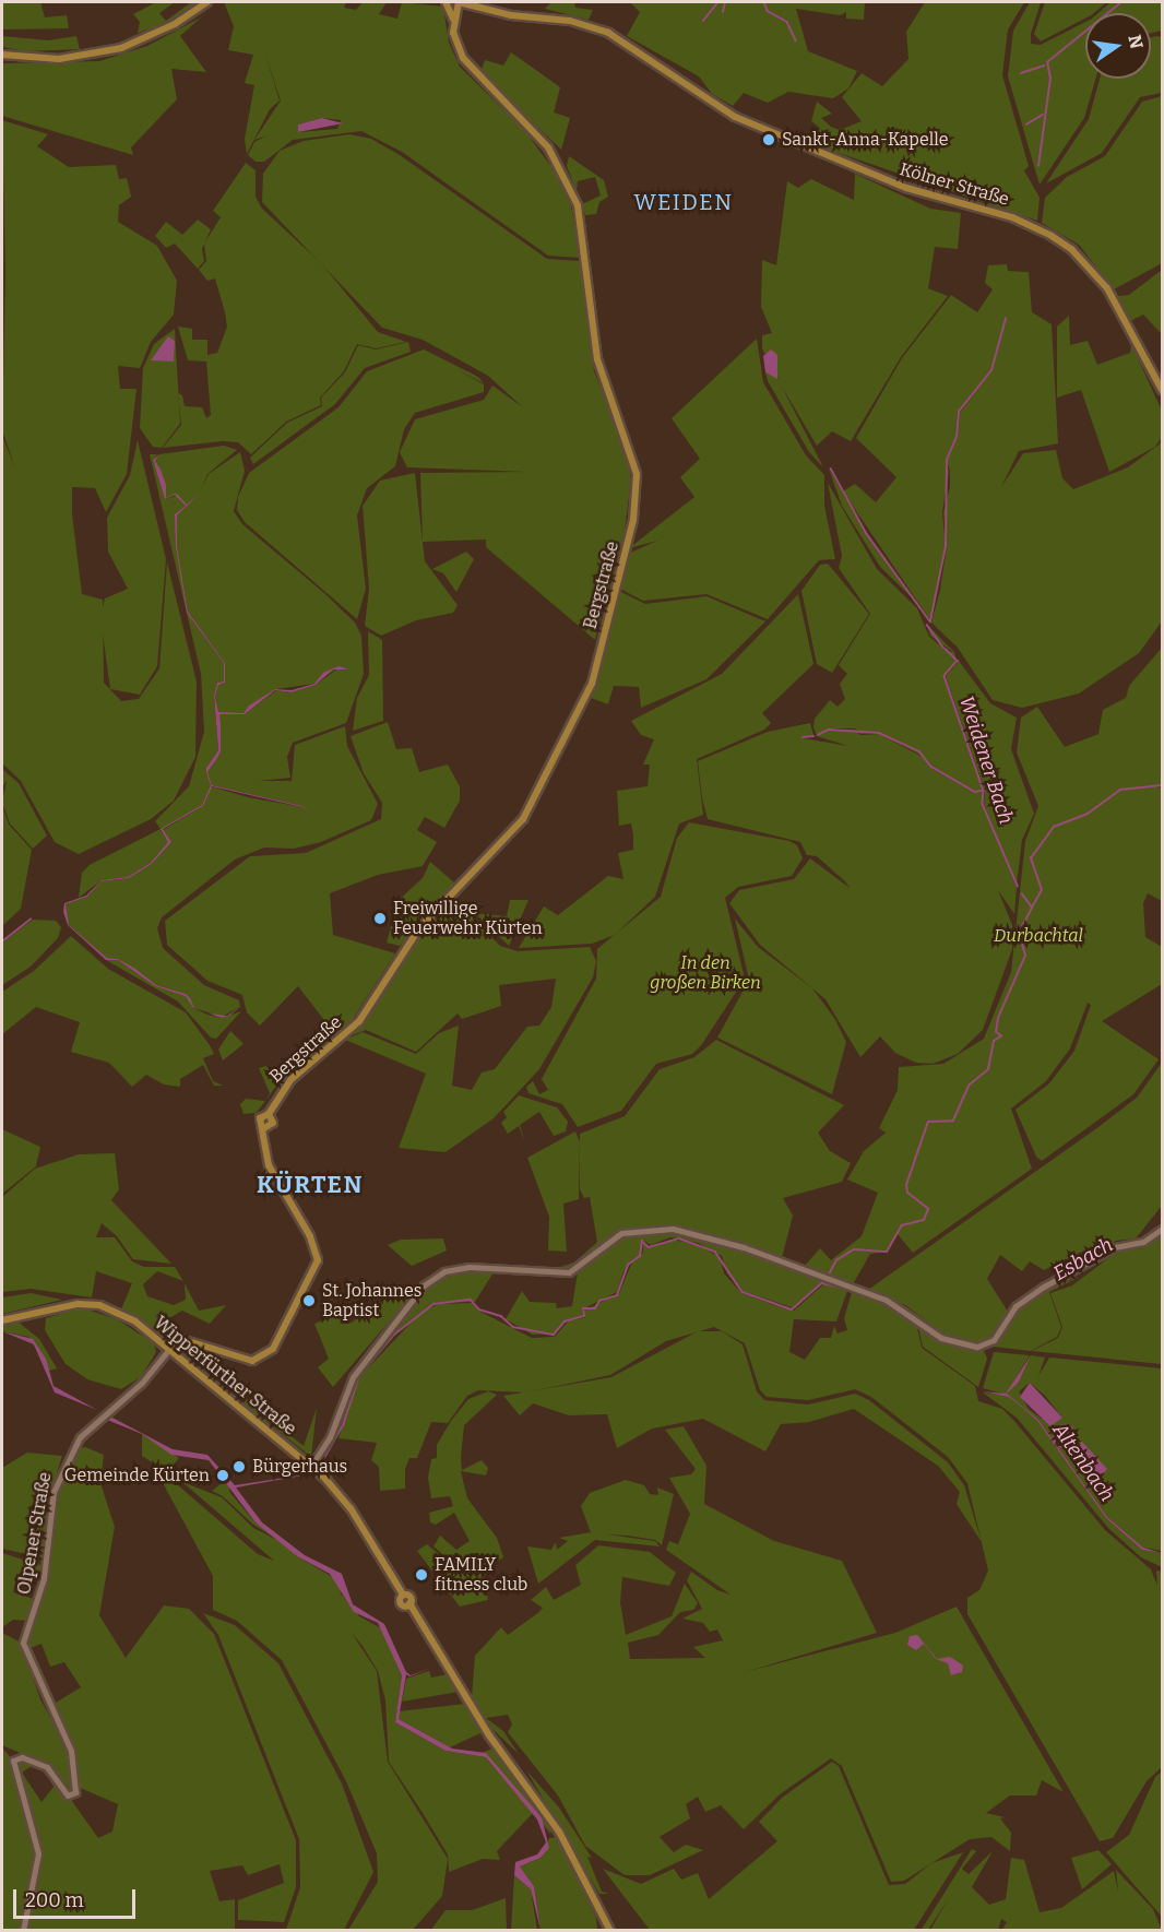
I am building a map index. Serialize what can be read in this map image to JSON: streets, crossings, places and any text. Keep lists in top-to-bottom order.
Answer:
{
  "streets": {
    "main road": ["Kölner Straße", "Bergstraße", "Wipperfürther Straße"],
    "street": ["Olpener Straße"]
  },
  "crossings": [
    ["Kölner Straße", "Bergstraße"],
    ["Bergstraße", "Wipperfürther Straße"],
    ["Bergstraße", "Olpener Straße"],
    ["Wipperfürther Straße", "Olpener Straße"]
  ],
  "districts": ["WEIDEN", "KÜRTEN"],
  "water": ["Weidener Bach", "Esbach", "Altenbach"],
  "parks": ["Durbachtal", "In den großen Birken"],
  "places": [
    "Sankt-Anna-Kapelle",
    "Freiwillige Feuerwehr Kürten",
    "St. Johannes Baptist",
    "Bürgerhaus",
    "Gemeinde Kürten",
    "FAMILY fitness club"
  ],
  "scale_bar": "200 m",
  "north": "right"
}
